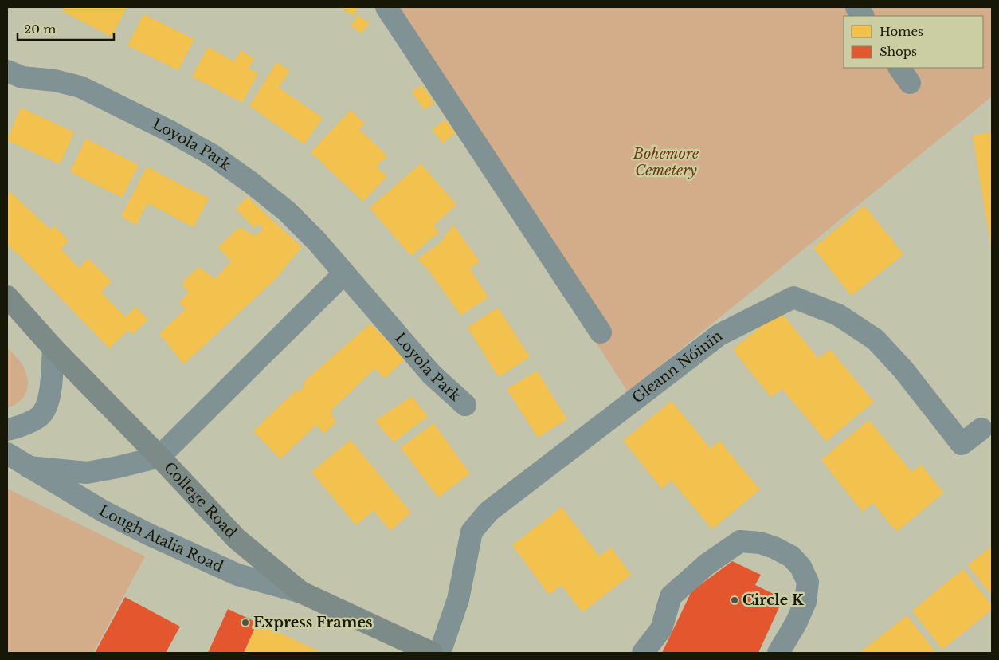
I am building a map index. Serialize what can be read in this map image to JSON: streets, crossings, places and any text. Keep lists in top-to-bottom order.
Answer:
{
  "streets": {
    "main road": ["College Road"],
    "street": ["Loyola Park", "Gleann Nóinín", "Lough Atalia Road"]
  },
  "crossings": [
    ["College Road", "Lough Atalia Road"]
  ],
  "parks": ["Bohemore Cemetery"],
  "places": ["Circle K", "Express Frames"],
  "legend": ["Homes", "Shops"],
  "scale_bar": "20 m"
}
